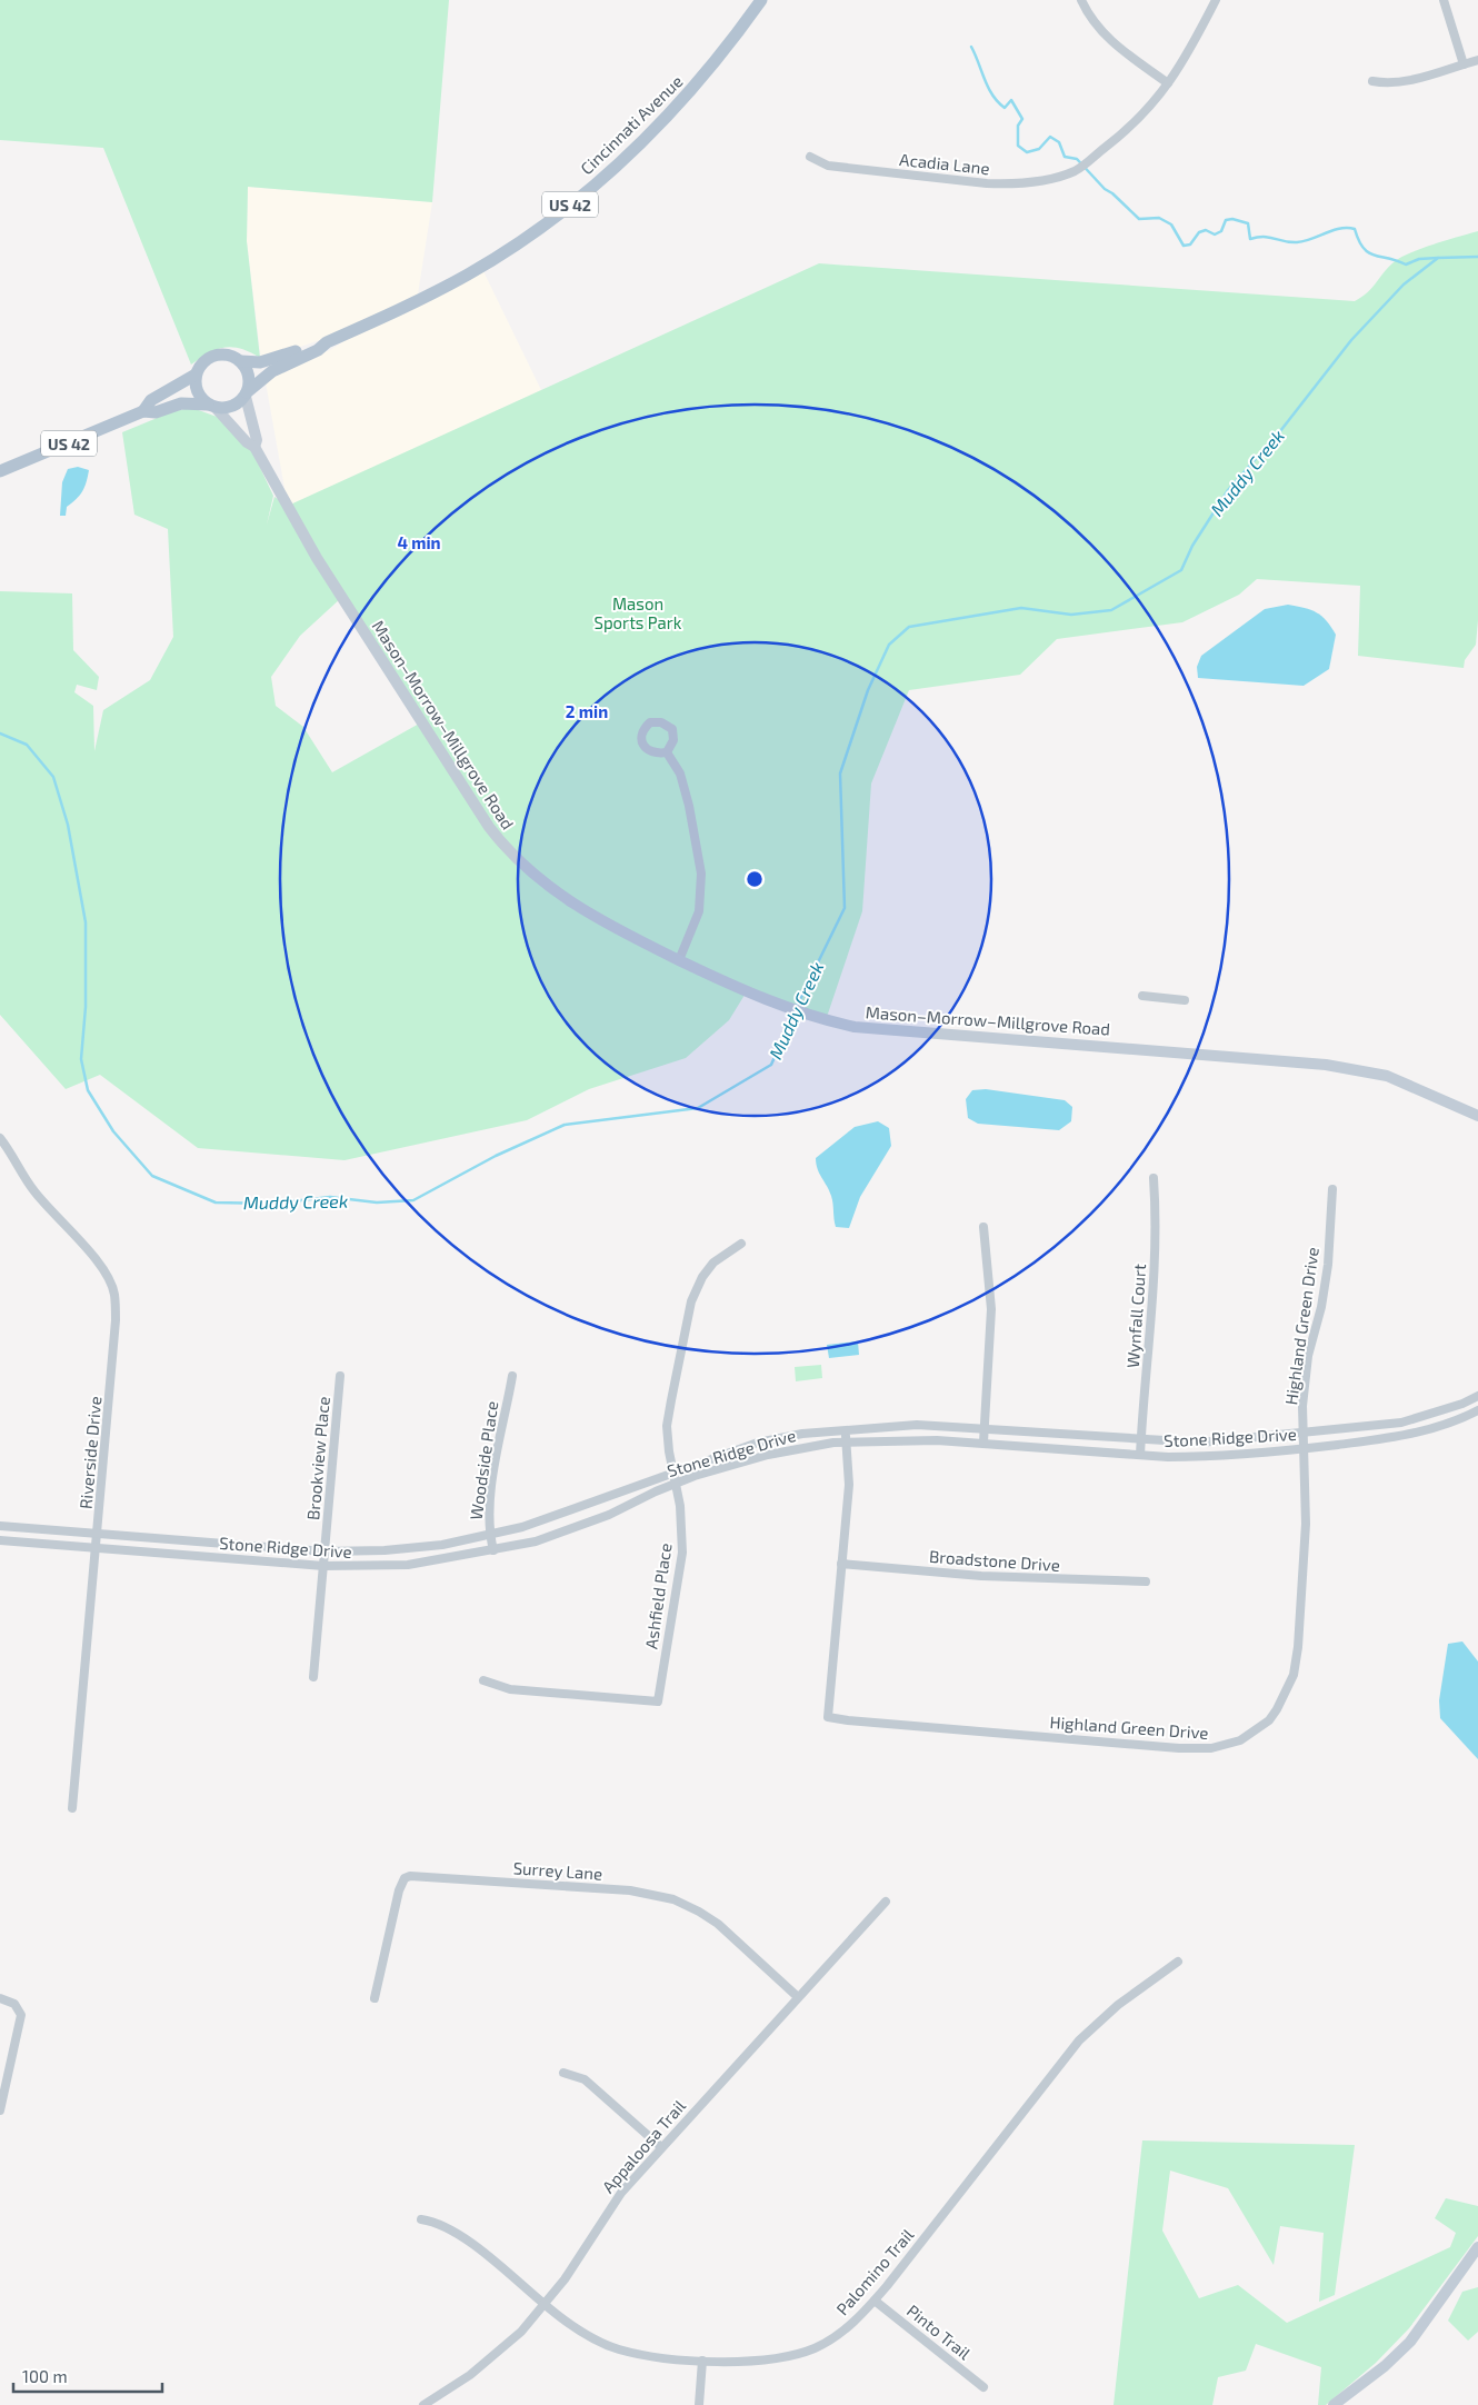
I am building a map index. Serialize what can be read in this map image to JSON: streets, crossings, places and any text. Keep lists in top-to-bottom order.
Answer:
{
  "streets": {
    "main road": ["Cincinnati Avenue", "US 42"],
    "street": [
      "Acadia Lane",
      "Mason–Morrow–Millgrove Road",
      "Wynfall Court",
      "Highland Green Drive",
      "Stone Ridge Drive",
      "Riverside Drive",
      "Brookview Place",
      "Woodside Place",
      "Broadstone Drive",
      "Ashfield Place",
      "Surrey Lane",
      "Appaloosa Trail",
      "Palomino Trail",
      "Pinto Trail"
    ]
  },
  "crossings": [
    ["Cincinnati Avenue", "US 42"],
    ["Cincinnati Avenue", "Mason–Morrow–Millgrove Road"],
    ["US 42", "Mason–Morrow–Millgrove Road"],
    ["Wynfall Court", "Stone Ridge Drive"],
    ["Highland Green Drive", "Stone Ridge Drive"],
    ["Highland Green Drive", "Broadstone Drive"],
    ["Stone Ridge Drive", "Riverside Drive"],
    ["Stone Ridge Drive", "Brookview Place"],
    ["Stone Ridge Drive", "Woodside Place"],
    ["Stone Ridge Drive", "Ashfield Place"],
    ["Surrey Lane", "Appaloosa Trail"],
    ["Appaloosa Trail", "Palomino Trail"],
    ["Palomino Trail", "Pinto Trail"]
  ],
  "water": ["Muddy Creek"],
  "parks": ["Mason Sports Park"],
  "scale_bar": "100 m",
  "rings": ["4 min", "2 min"]
}
